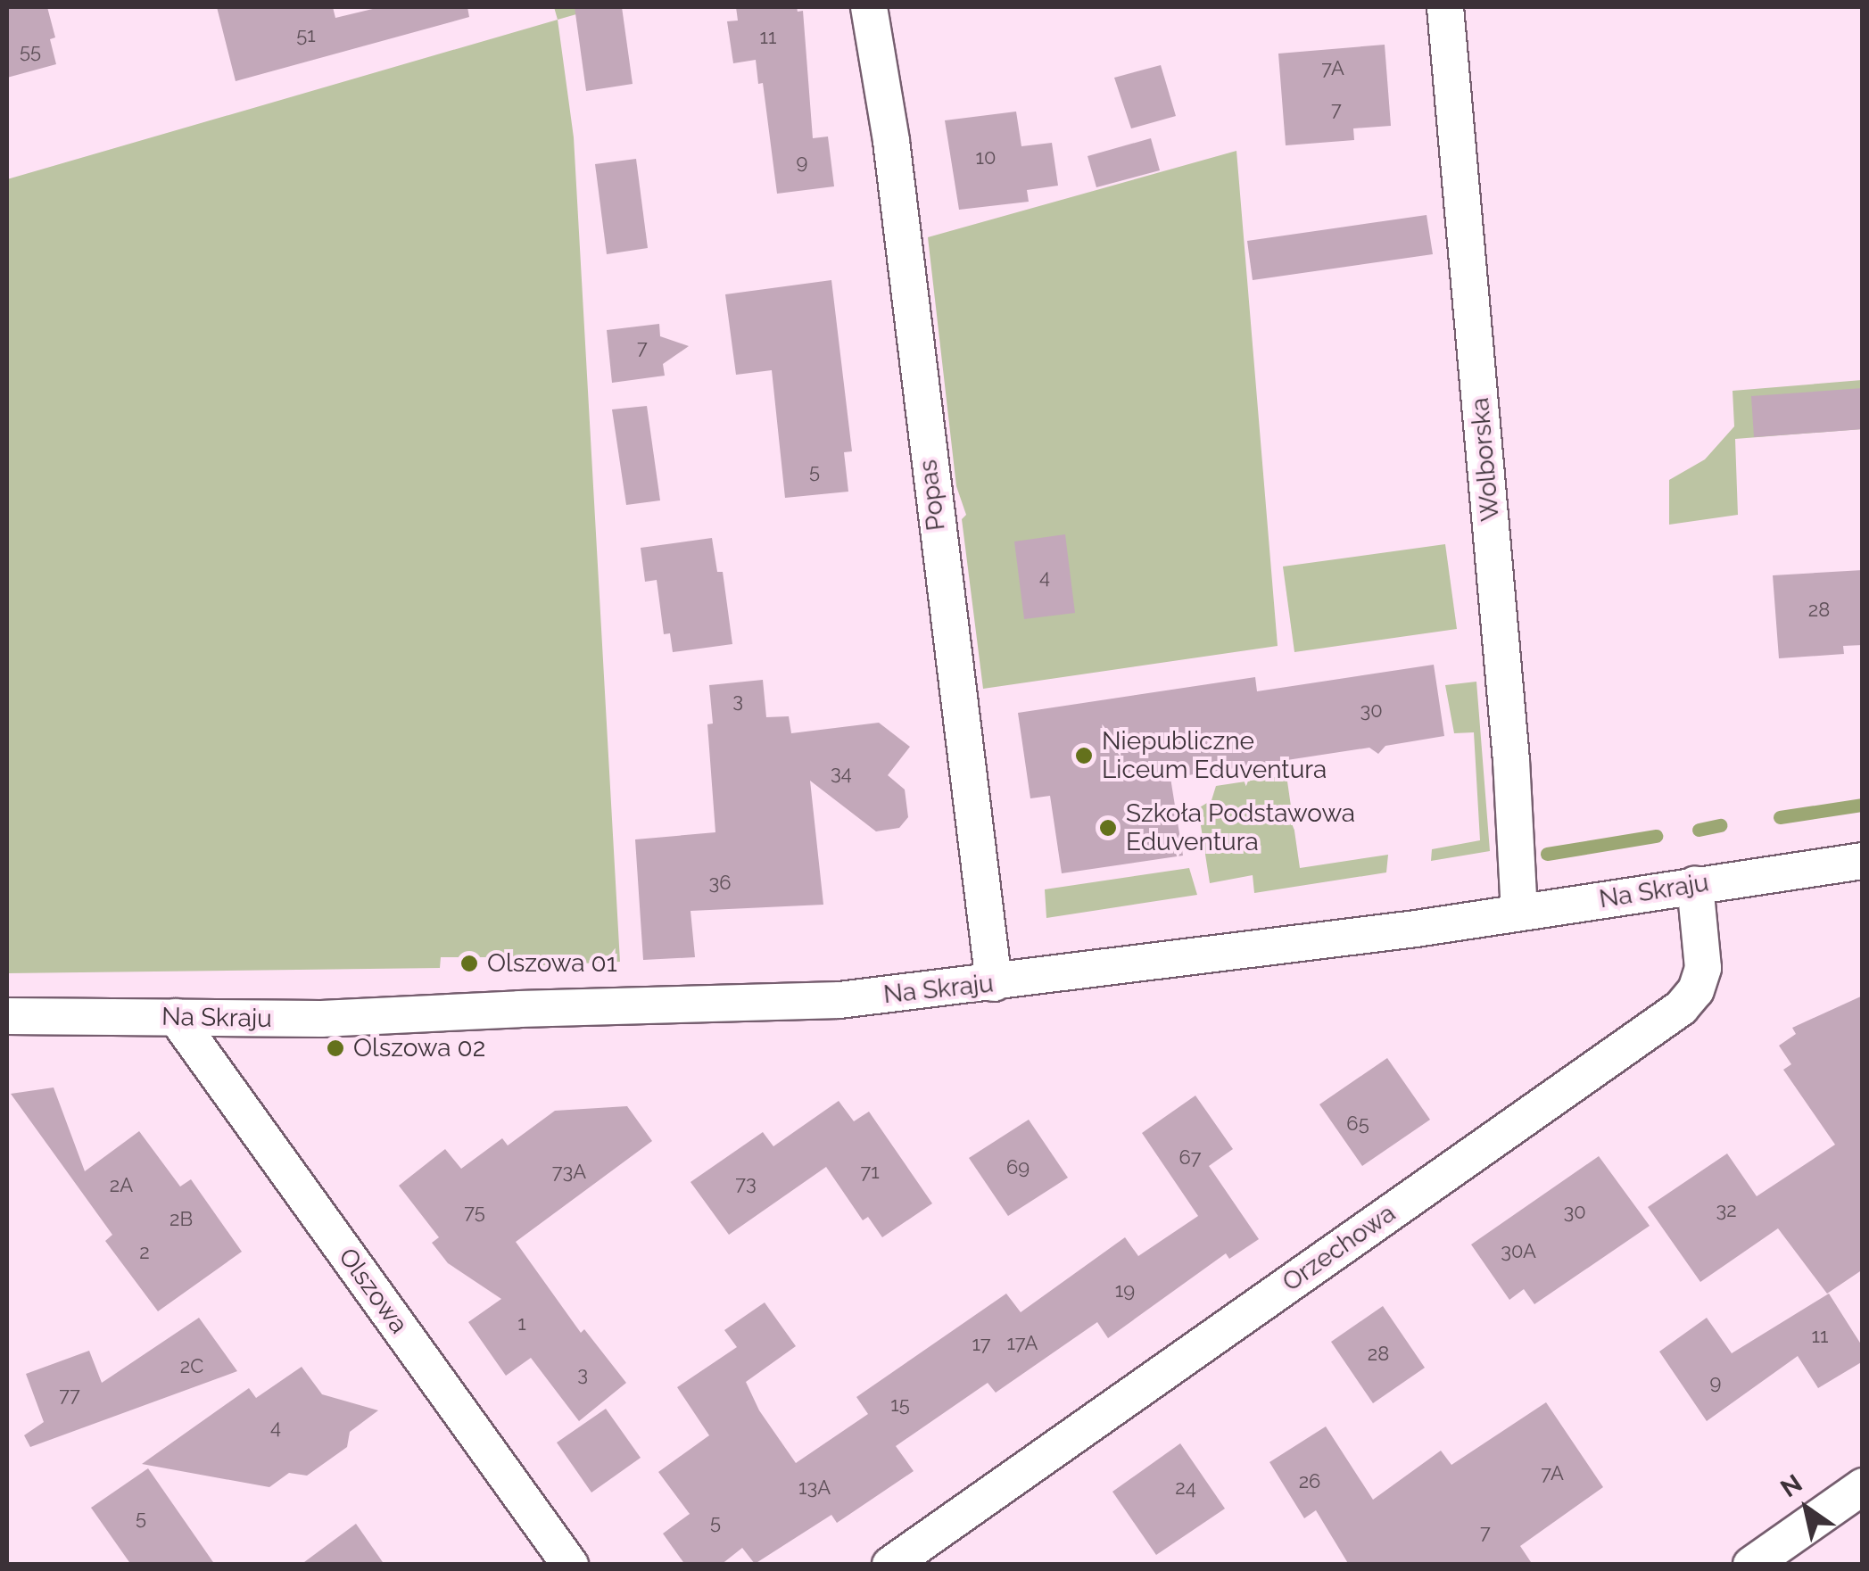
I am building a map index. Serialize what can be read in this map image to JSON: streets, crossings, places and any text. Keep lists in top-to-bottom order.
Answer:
{
  "streets": {
    "street": [
      "Wolborska",
      "Popas",
      "Na Skraju",
      "Orzechowa",
      "Olszowa"
    ]
  },
  "crossings": [
    ["Wolborska", "Na Skraju"],
    ["Popas", "Na Skraju"],
    ["Na Skraju", "Orzechowa"],
    ["Na Skraju", "Olszowa"]
  ],
  "places": [
    "Niepubliczne Liceum Eduventura",
    "Szkoła Podstawowa Eduventura",
    "Olszowa 01",
    "Olszowa 02"
  ],
  "house_numbers": [
    "51",
    "11",
    "55",
    "7A",
    "7",
    "10",
    "9",
    "7",
    "5",
    "4",
    "28",
    "3",
    "30",
    "34",
    "36",
    "65",
    "67",
    "69",
    "73A",
    "71",
    "73",
    "2A",
    "32",
    "75",
    "30",
    "2B",
    "30A",
    "2",
    "19",
    "1",
    "11",
    "17A",
    "17",
    "28",
    "2C",
    "3",
    "9",
    "77",
    "15",
    "4",
    "7A",
    "26",
    "13A",
    "24",
    "5",
    "5",
    "7"
  ],
  "north": "top left"
}
